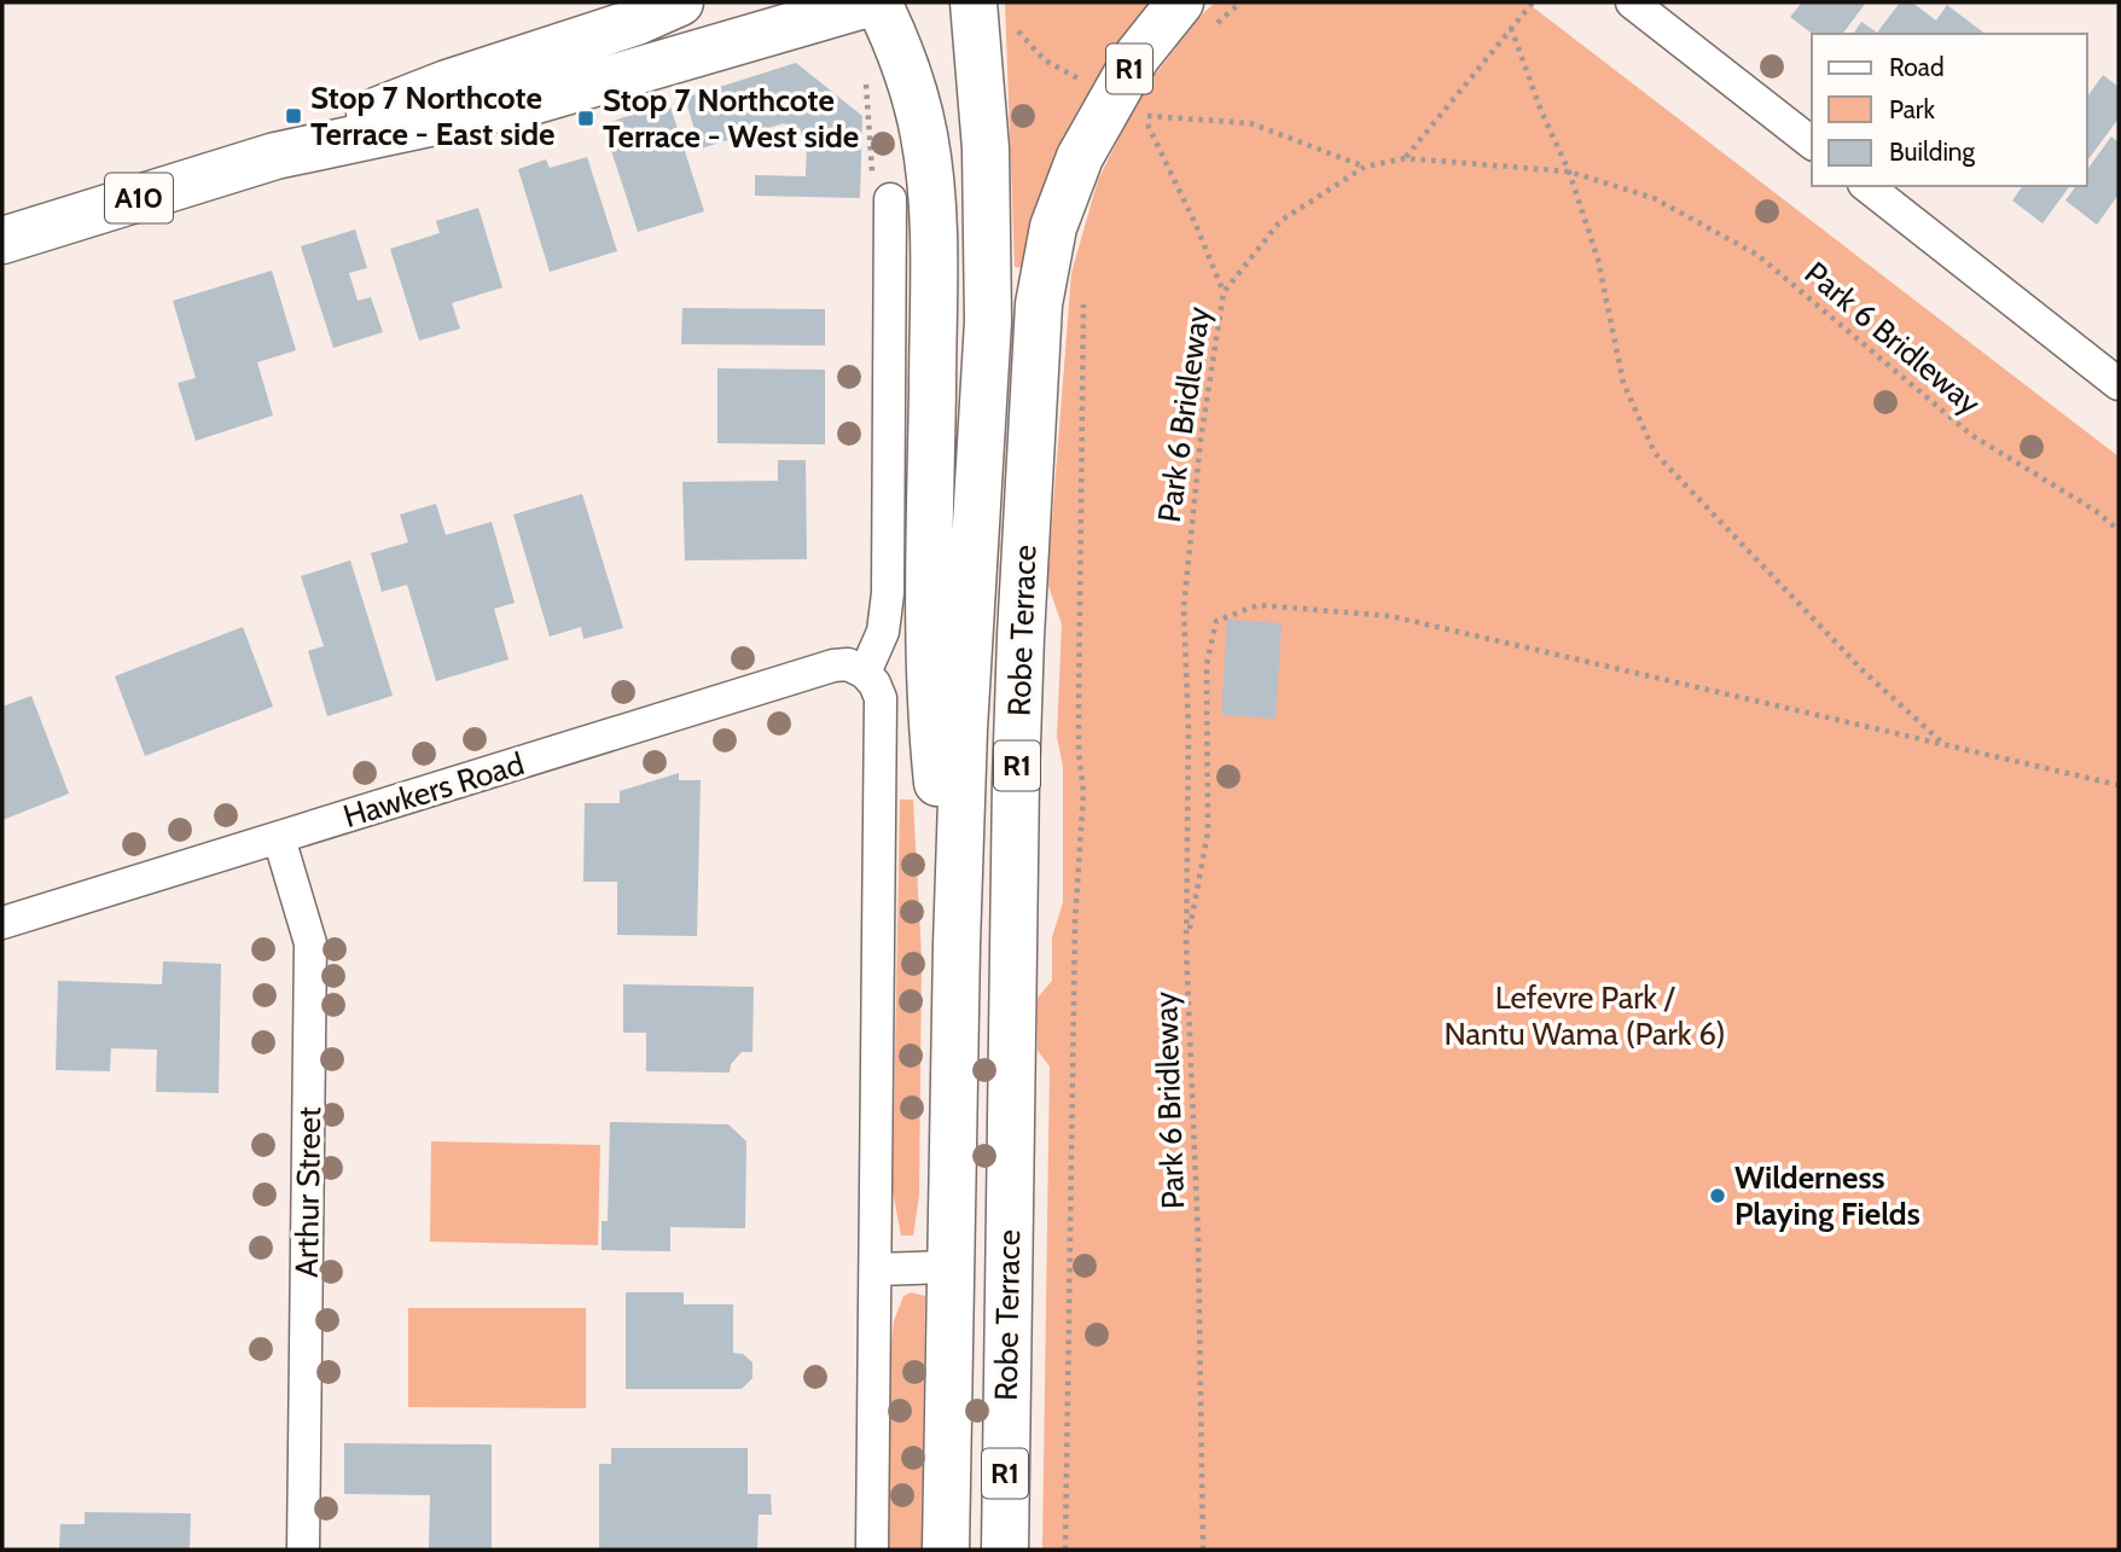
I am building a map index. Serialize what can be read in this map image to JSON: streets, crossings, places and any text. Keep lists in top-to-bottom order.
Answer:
{
  "streets": {
    "highway": ["R1", "A10", "Robe Terrace"],
    "street": ["Hawkers Road", "Arthur Street"],
    "path": ["Park 6 Bridleway"]
  },
  "crossings": [
    ["Hawkers Road", "Arthur Street"]
  ],
  "parks": ["Lefevre Park / Nantu Wama (Park 6)"],
  "places": {
    "transit": ["Stop 7 Northcote Terrace - East side", "Stop 7 Northcote Terrace - West side"],
    "other": ["Wilderness Playing Fields"]
  },
  "legend": ["Road", "Park", "Building"]
}
